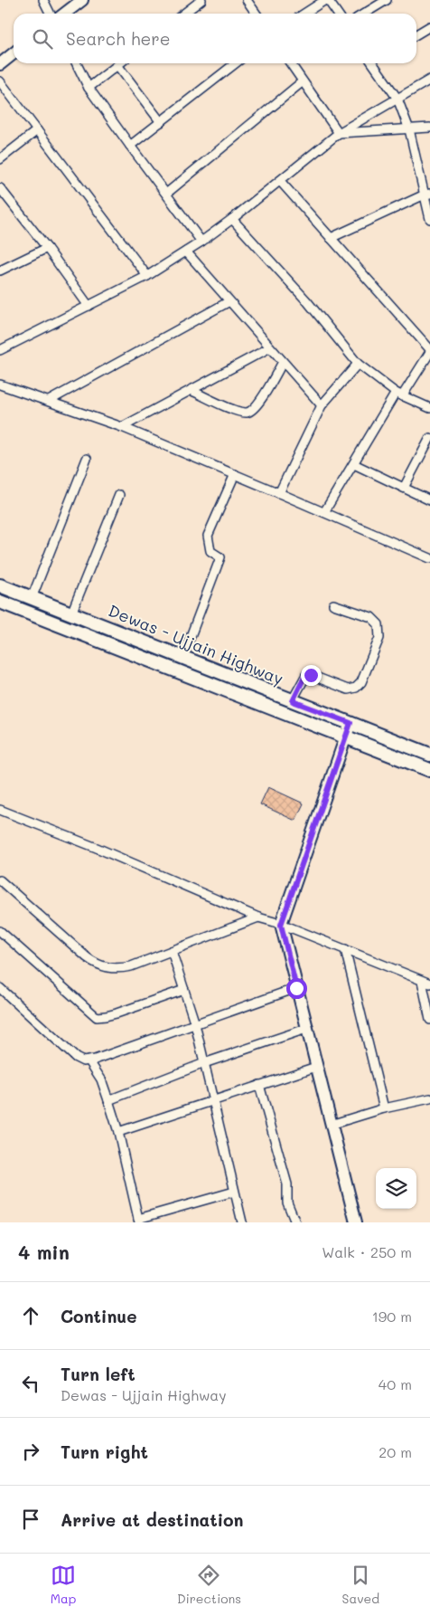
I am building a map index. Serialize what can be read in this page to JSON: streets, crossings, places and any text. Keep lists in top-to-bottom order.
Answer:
{
  "streets": {
    "main road": ["Dewas - Ujjain Highway"]
  },
  "page": {
    "search": "Search here",
    "heading": ["4 min", "Walk · 250 m"],
    "list": [
      ["Continue", "190 m"],
      ["Turn left", "Dewas - Ujjain Highway", "40 m"],
      ["Turn right", "20 m"],
      "Arrive at destination"
    ],
    "nav": ["Map", "Directions", "Saved"]
  }
}
